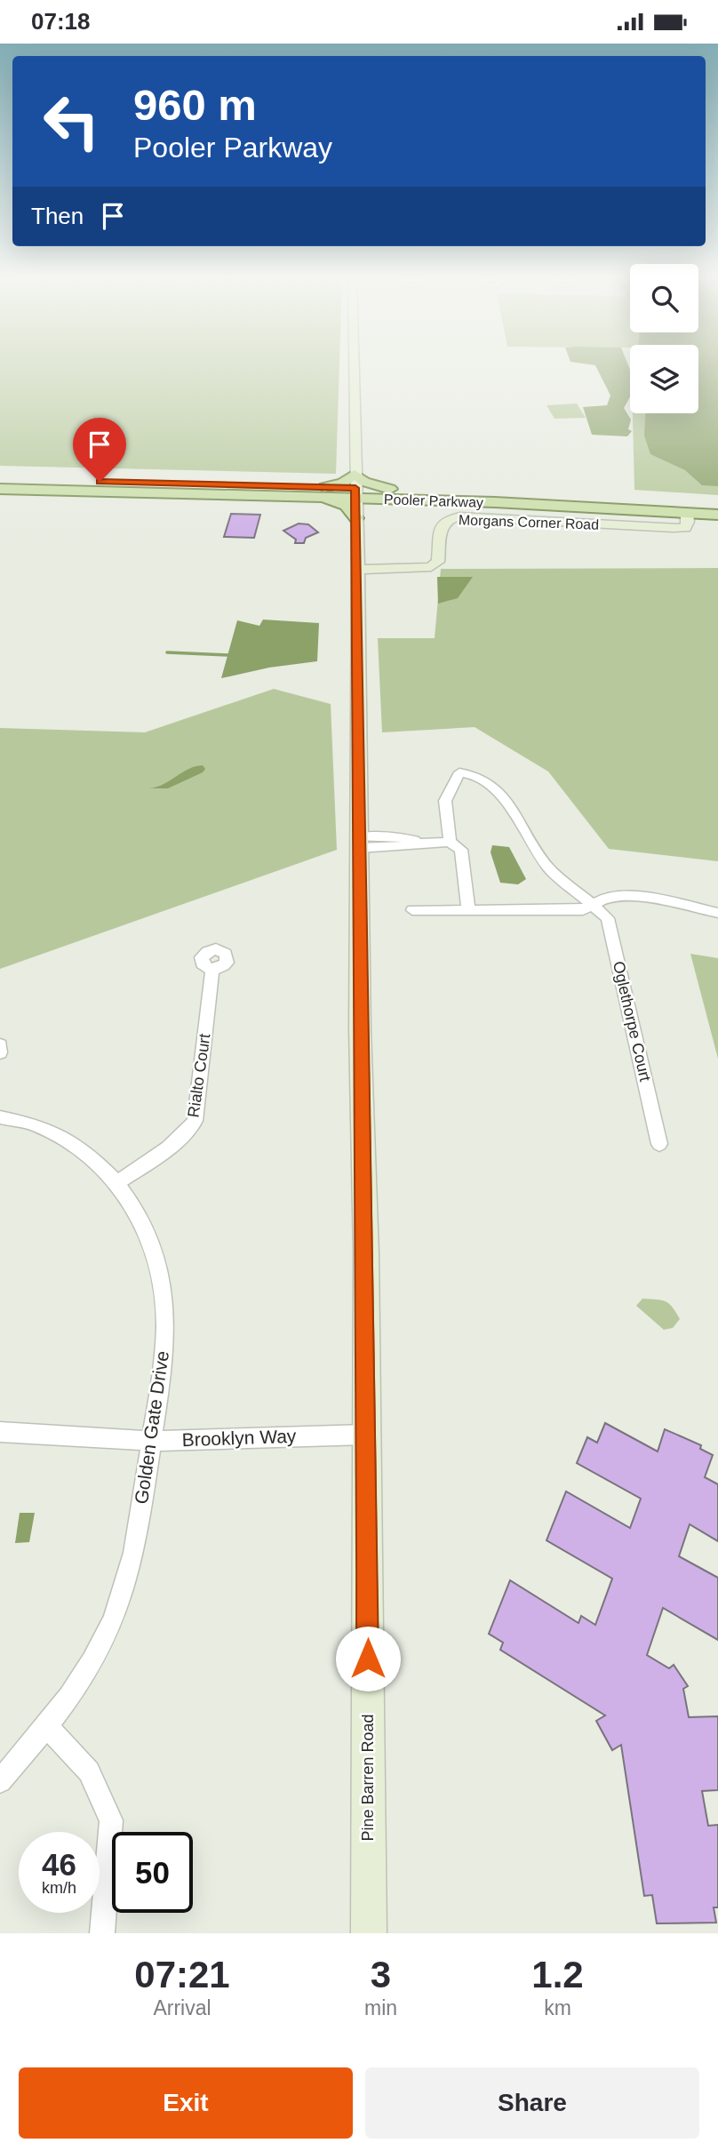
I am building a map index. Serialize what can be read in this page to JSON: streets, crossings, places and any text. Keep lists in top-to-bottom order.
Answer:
{
  "streets": {
    "main road": ["Pooler Parkway", "Morgans Corner Road", "Pine Barren Road"],
    "street": [
      "Oglethorpe Court",
      "Rialto Court",
      "Golden Gate Drive",
      "Brooklyn Way"
    ]
  },
  "crossings": [
    ["Pooler Parkway", "Morgans Corner Road"],
    ["Pooler Parkway", "Pine Barren Road"],
    ["Morgans Corner Road", "Pine Barren Road"],
    ["Rialto Court", "Golden Gate Drive"],
    ["Golden Gate Drive", "Brooklyn Way"],
    ["Brooklyn Way", "Pine Barren Road"]
  ],
  "page": {
    "status": "07:18",
    "turn": ["960 m", "Pooler Parkway"],
    "then": "Then",
    "speed": "46 km/h",
    "limit": "50",
    "eta": [
      "07:21",
      "Arrival",
      "3",
      "min",
      "1.2",
      "km"
    ],
    "buttons": ["Exit", "Share"]
  }
}
